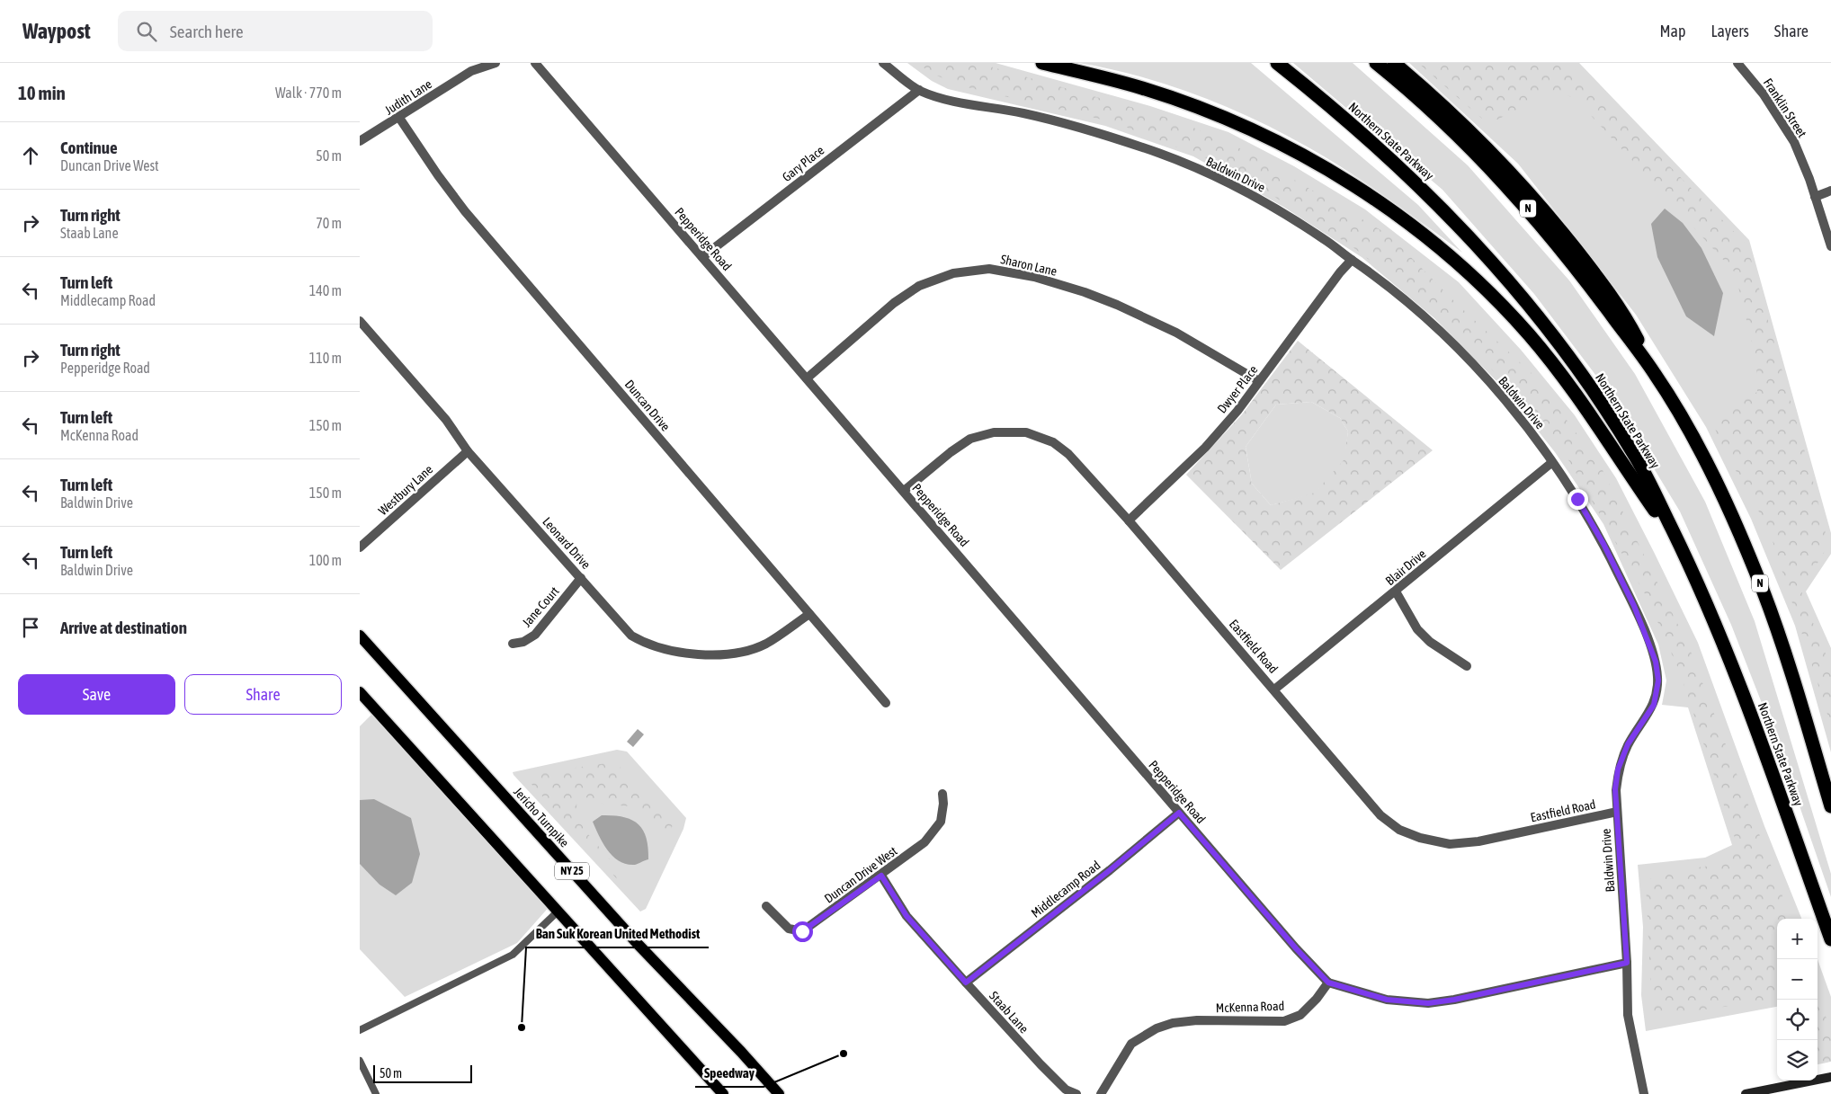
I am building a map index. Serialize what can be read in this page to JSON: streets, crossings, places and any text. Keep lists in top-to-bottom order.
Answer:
{
  "streets": {
    "highway": ["Northern State Parkway", "N"],
    "main road": ["Jericho Turnpike", "NY 25"],
    "street": [
      "Judith Lane",
      "Franklin Street",
      "Gary Place",
      "Baldwin Drive",
      "Pepperidge Road",
      "Sharon Lane",
      "Dwyer Place",
      "Duncan Drive",
      "Westbury Lane",
      "Leonard Drive",
      "Blair Drive",
      "Jane Court",
      "Eastfield Road",
      "Duncan Drive West",
      "Middlecamp Road",
      "McKenna Road",
      "Staab Lane"
    ]
  },
  "crossings": [
    ["Judith Lane", "Duncan Drive"],
    ["Gary Place", "Baldwin Drive"],
    ["Gary Place", "Pepperidge Road"],
    ["Baldwin Drive", "Dwyer Place"],
    ["Baldwin Drive", "Blair Drive"],
    ["Baldwin Drive", "Eastfield Road"],
    ["Pepperidge Road", "Sharon Lane"],
    ["Pepperidge Road", "Eastfield Road"],
    ["Pepperidge Road", "Middlecamp Road"],
    ["Pepperidge Road", "McKenna Road"],
    ["Sharon Lane", "Dwyer Place"],
    ["Dwyer Place", "Eastfield Road"],
    ["Duncan Drive", "Leonard Drive"],
    ["Westbury Lane", "Leonard Drive"],
    ["Leonard Drive", "Jane Court"],
    ["Blair Drive", "Eastfield Road"],
    ["Duncan Drive West", "Staab Lane"],
    ["Middlecamp Road", "Staab Lane"]
  ],
  "places": ["Ban Suk Korean United Methodist", "Speedway"],
  "scale_bar": "50 m",
  "page": {
    "header": "Waypost",
    "search": "Search here",
    "nav": ["Map", "Layers", "Share"],
    "heading": ["10 min", "Walk · 770 m"],
    "list": [
      ["Continue", "Duncan Drive West", "50 m"],
      ["Turn right", "Staab Lane", "70 m"],
      ["Turn left", "Middlecamp Road", "140 m"],
      ["Turn right", "Pepperidge Road", "110 m"],
      ["Turn left", "McKenna Road", "150 m"],
      ["Turn left", "Baldwin Drive", "150 m"],
      ["Turn left", "Baldwin Drive", "100 m"],
      "Arrive at destination"
    ],
    "buttons": ["Save", "Share"],
    "map_buttons": ["+", "−"],
    "scale": "50 m"
  }
}
